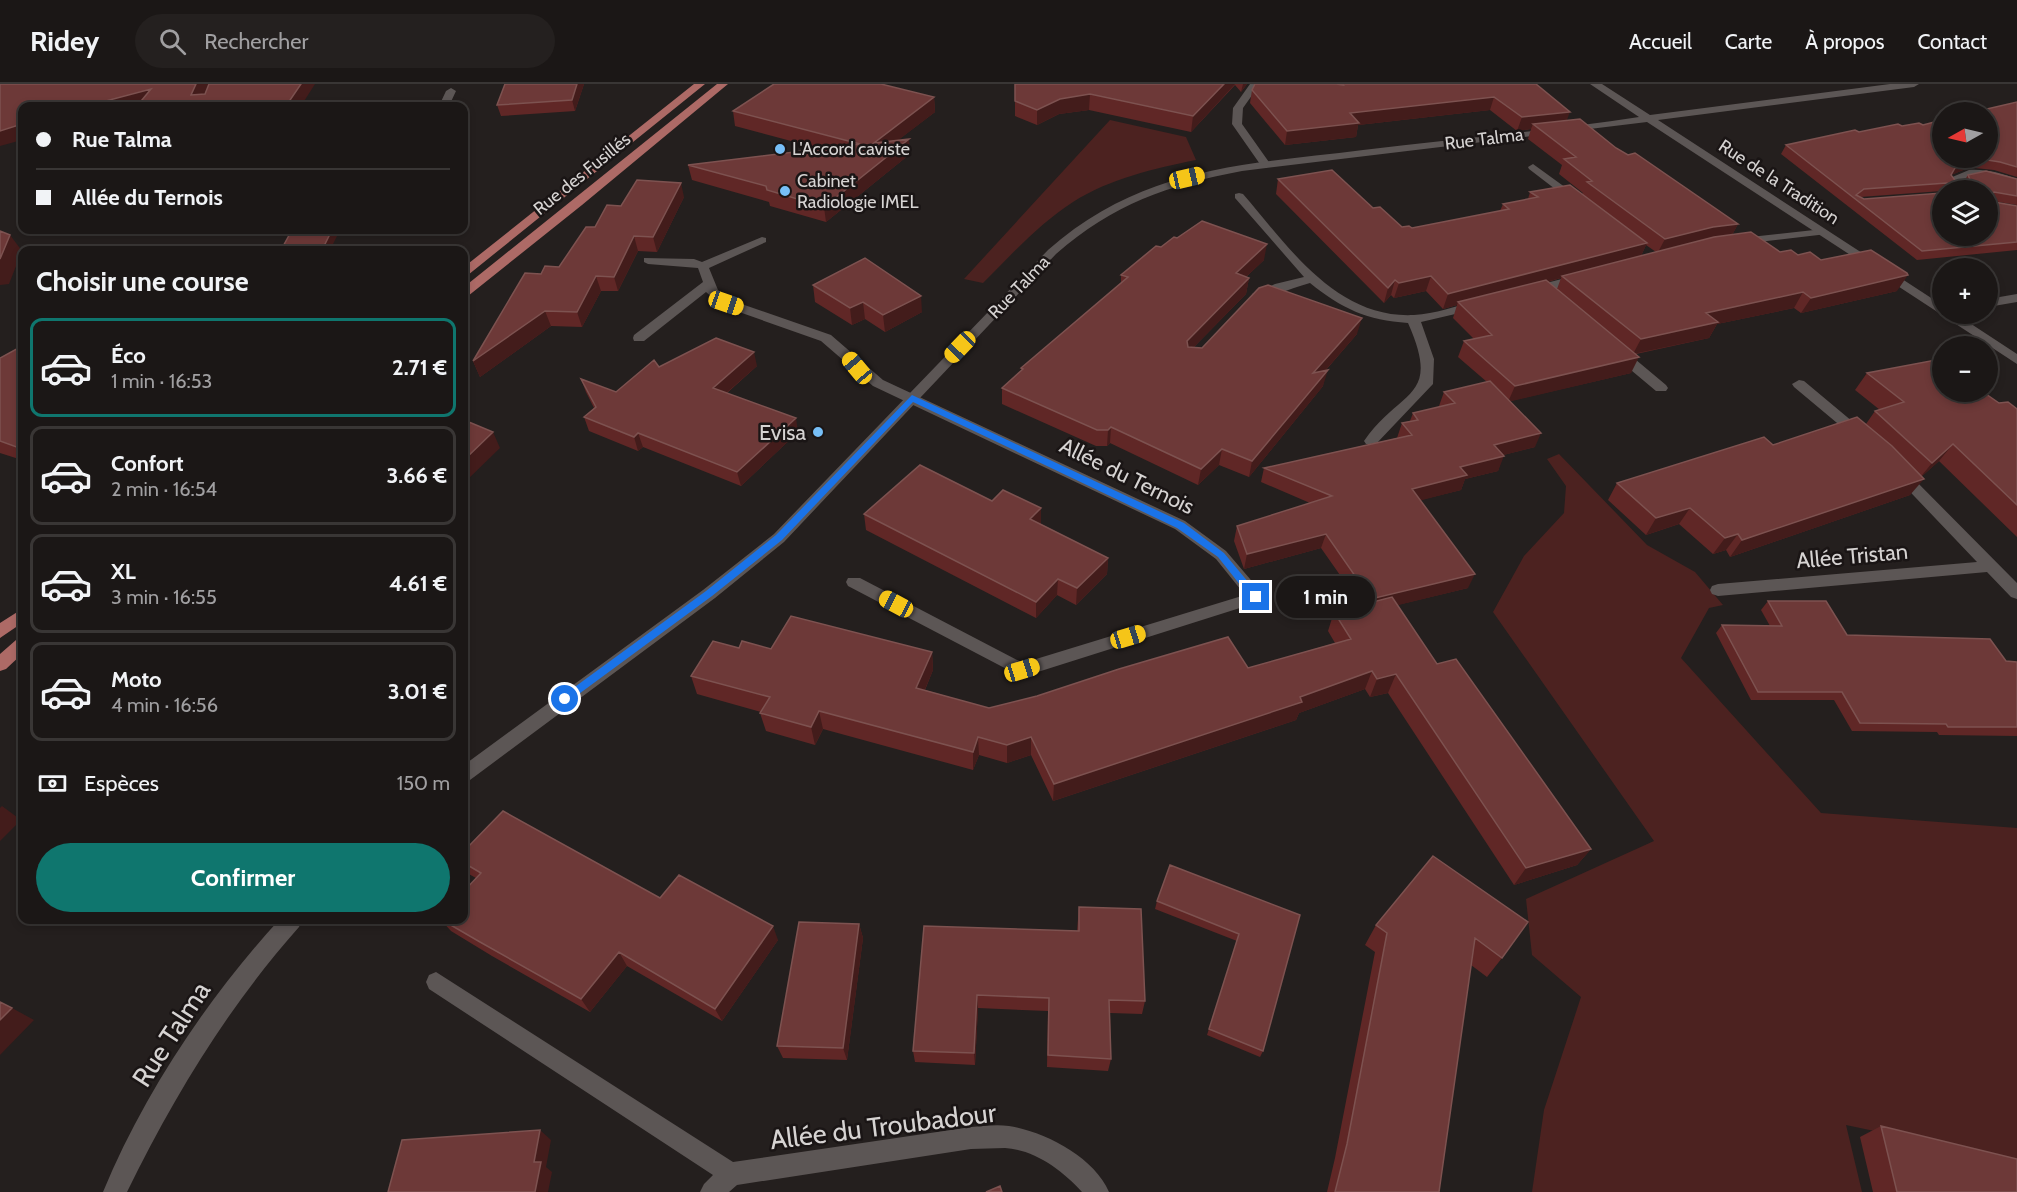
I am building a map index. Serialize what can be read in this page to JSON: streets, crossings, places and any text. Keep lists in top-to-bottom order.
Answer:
{
  "streets": {
    "main road": ["Rue des Fusillés"],
    "street": [
      "Rue Talma",
      "Rue de la Tradition",
      "Allée du Ternois",
      "Allée Tristan",
      "Allée du Troubadour"
    ]
  },
  "crossings": [
    ["Rue Talma", "Rue de la Tradition"],
    ["Rue Talma", "Allée du Ternois"]
  ],
  "places": ["L'Accord caviste", "Cabinet Radiologie IMEL", "Evisa"],
  "north": "left",
  "page": {
    "header": "Ridey",
    "search": "Rechercher",
    "nav": [
      "Accueil",
      "Carte",
      "À propos",
      "Contact"
    ],
    "map_buttons": ["+", "−"],
    "banner": ["Rue Talma", "Allée du Ternois"],
    "heading": "Choisir une course",
    "list": [
      {
        "name": "Éco",
        "note": "1 min · 16:53",
        "value": "2.71 €"
      },
      {
        "name": "Confort",
        "note": "2 min · 16:54",
        "value": "3.66 €"
      },
      {
        "name": "XL",
        "note": "3 min · 16:55",
        "value": "4.61 €"
      },
      {
        "name": "Moto",
        "note": "4 min · 16:56",
        "value": "3.01 €"
      }
    ],
    "bubble": "1 min",
    "pay": ["Espèces", "150 m"],
    "buttons": "Confirmer"
  }
}
